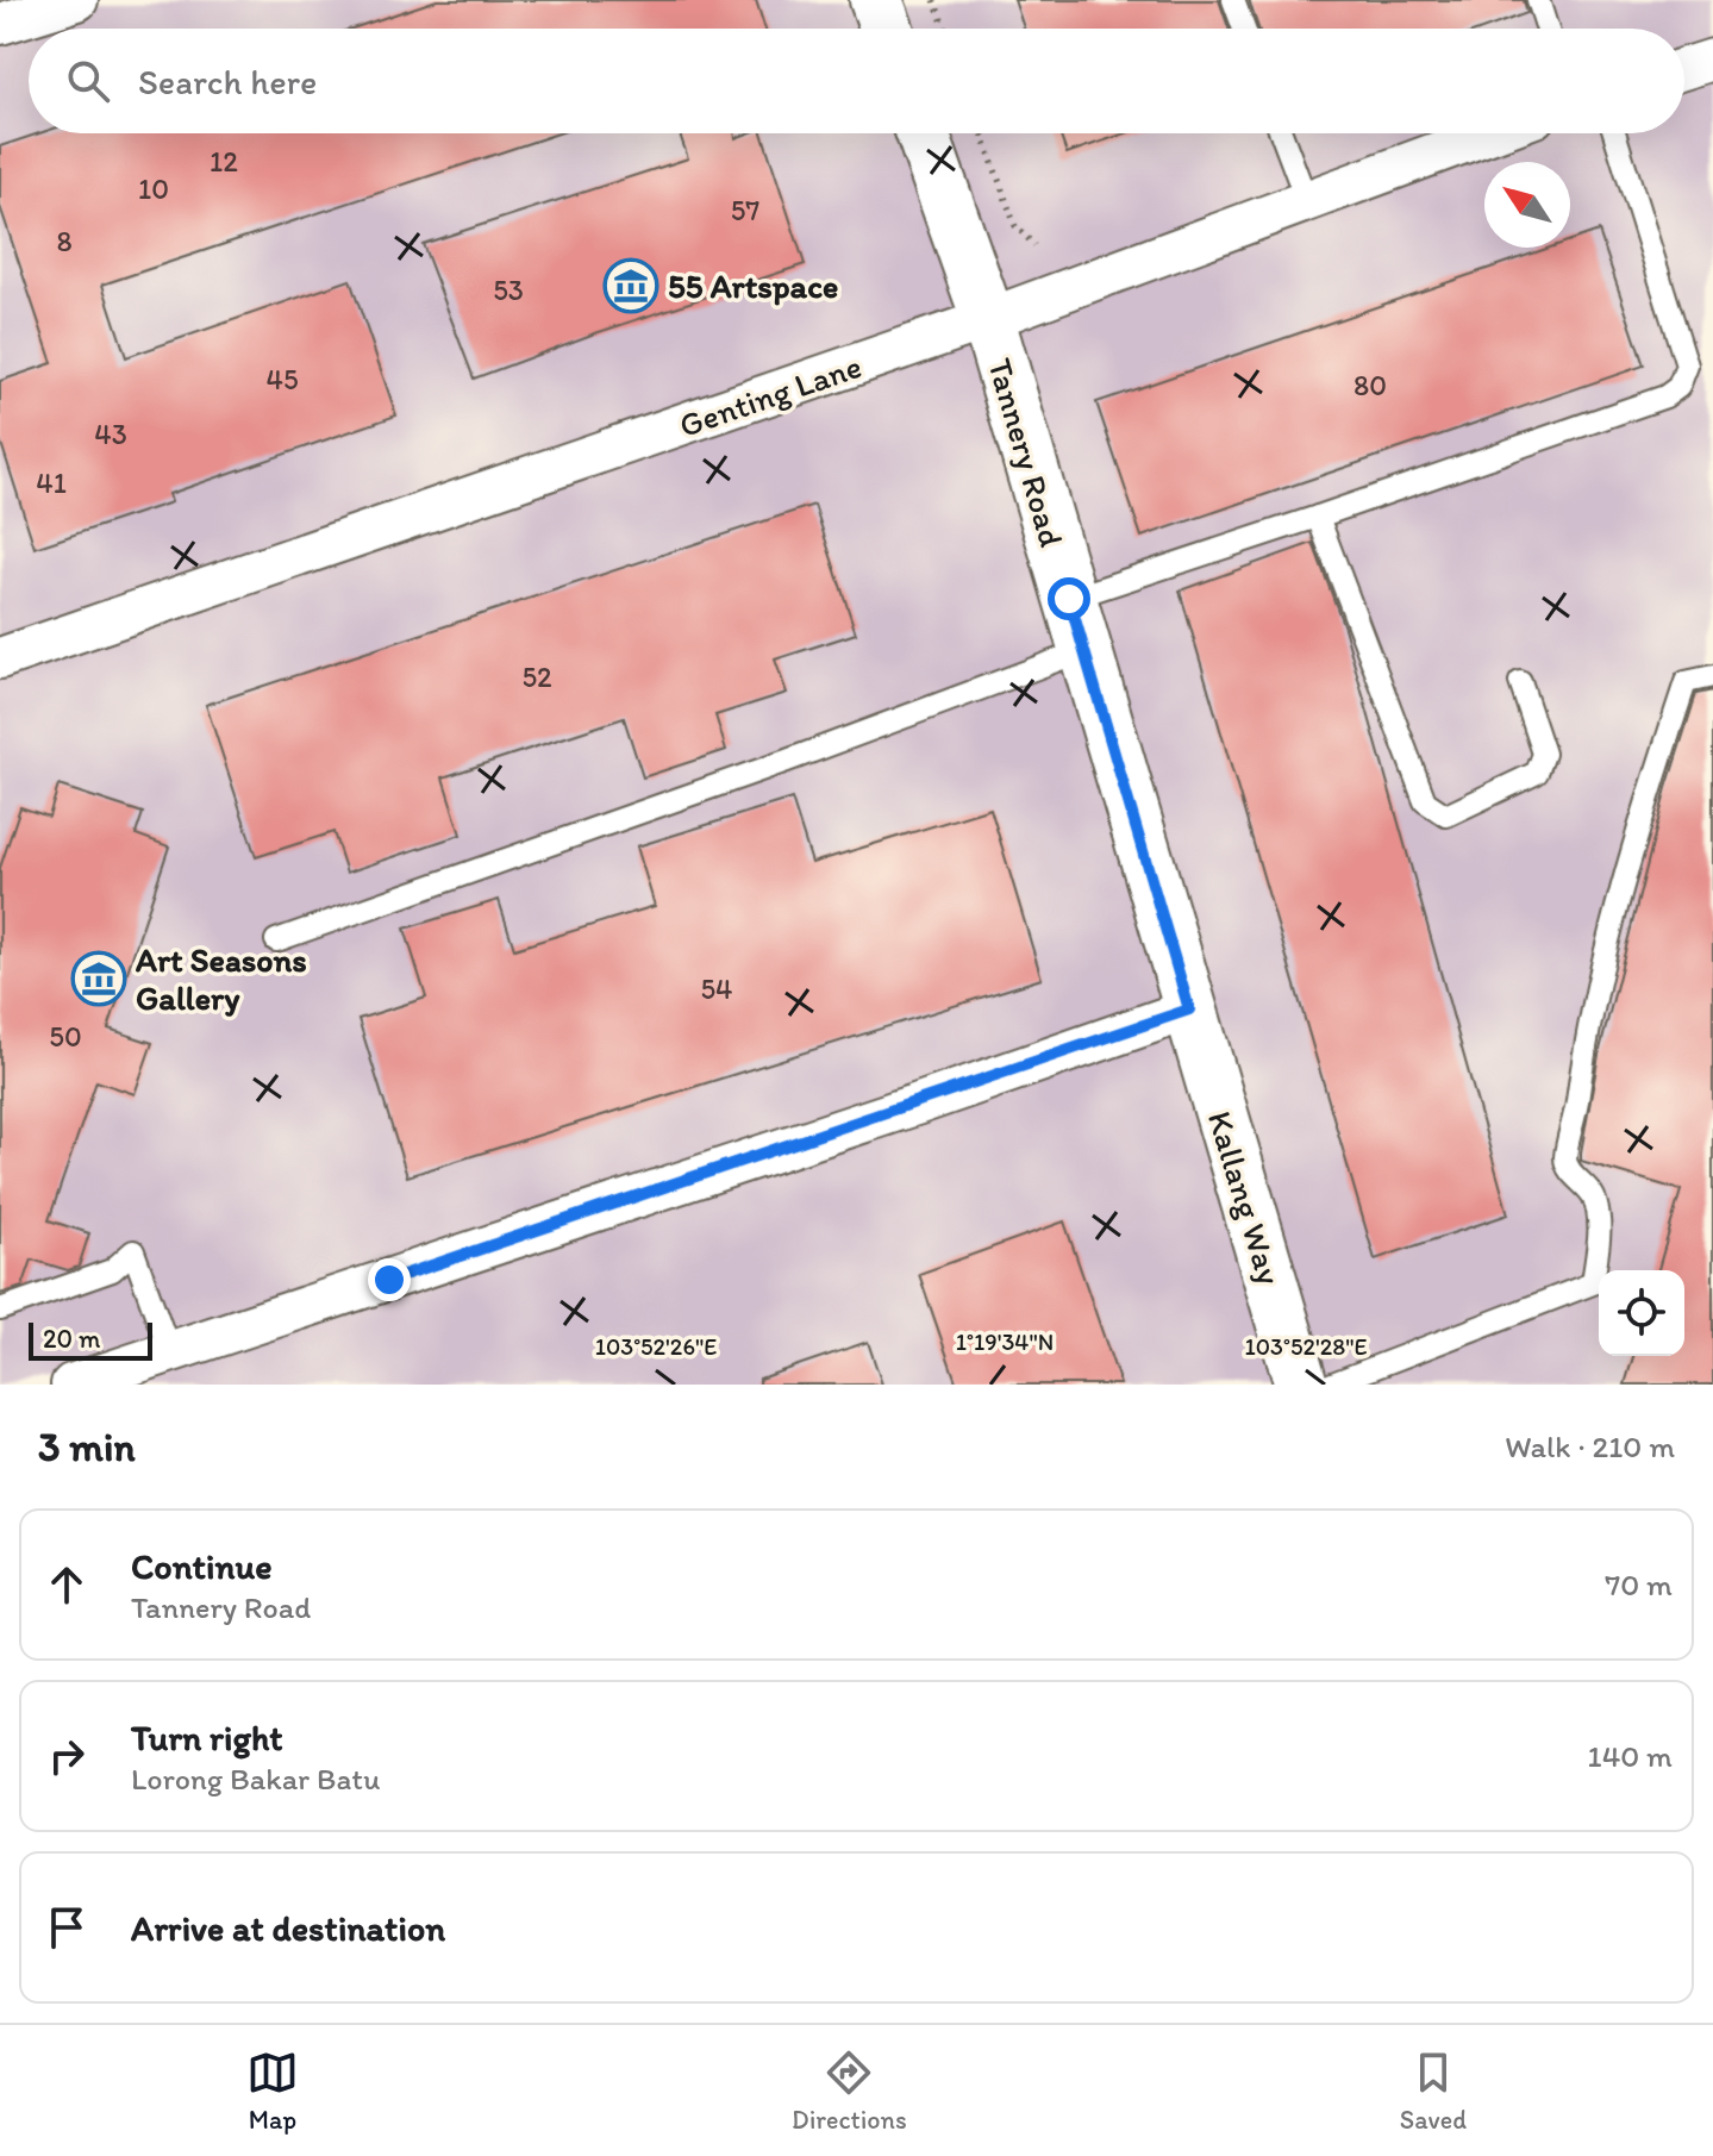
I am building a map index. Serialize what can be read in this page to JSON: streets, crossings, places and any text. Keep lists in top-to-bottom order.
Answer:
{
  "streets": {
    "street": ["Genting Lane", "Tannery Road", "Kallang Way"]
  },
  "crossings": [
    ["Genting Lane", "Tannery Road"],
    ["Tannery Road", "Kallang Way"]
  ],
  "places": {
    "museum": ["55 Artspace", "Art Seasons Gallery"]
  },
  "house_numbers": [
    "12",
    "10",
    "57",
    "8",
    "53",
    "45",
    "80",
    "43",
    "41",
    "52",
    "54",
    "50"
  ],
  "scale_bar": "20 m",
  "north": "top left",
  "page": {
    "search": "Search here",
    "scale": "20 m",
    "heading": ["3 min", "Walk · 210 m"],
    "list": [
      ["Continue", "Tannery Road", "70 m"],
      ["Turn right", "Lorong Bakar Batu", "140 m"],
      "Arrive at destination"
    ],
    "nav": ["Map", "Directions", "Saved"]
  },
  "coordinates": ["1°19'34\"N", "103°52'26\"E", "103°52'28\"E"]
}
